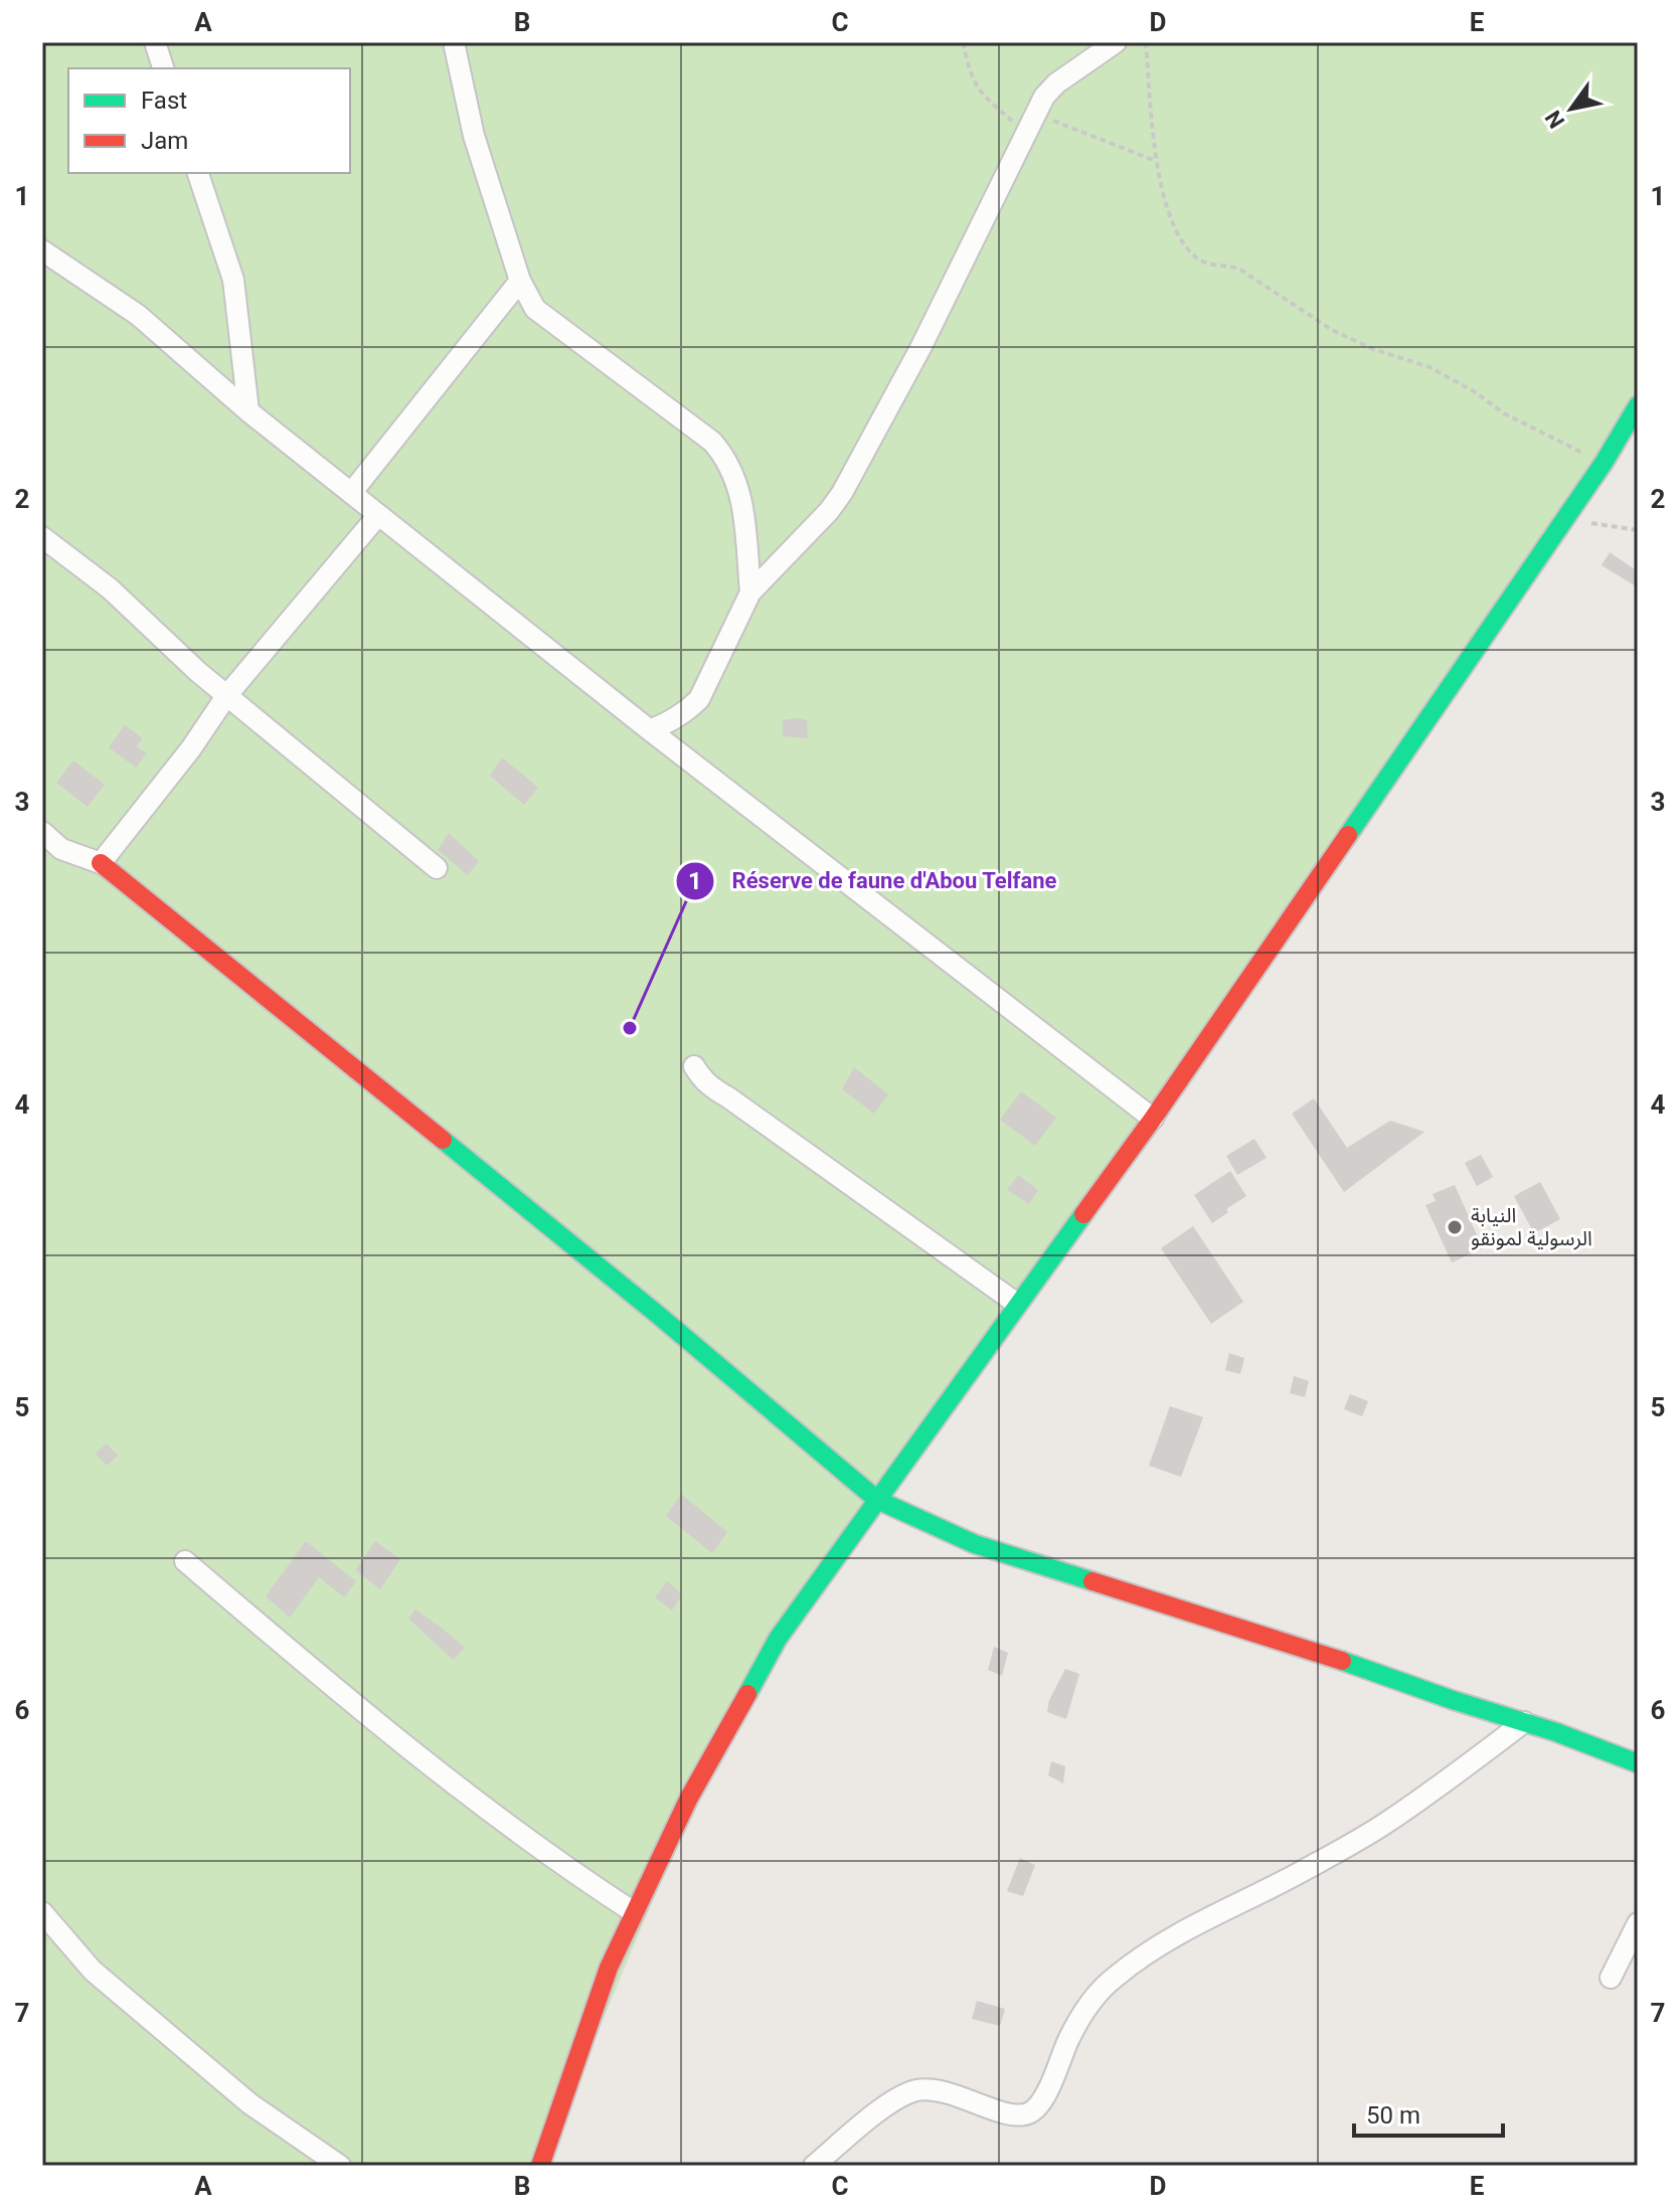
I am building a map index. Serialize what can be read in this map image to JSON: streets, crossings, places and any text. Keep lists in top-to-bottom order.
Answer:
{
  "places": ["Réserve de faune d'Abou Telfane", "النيابة الرسولية لمونقو"],
  "legend": ["Fast", "Jam"],
  "scale_bar": "50 m",
  "north": "bottom left",
  "grid": {
    "columns": [
      "A",
      "B",
      "C",
      "D",
      "E"
    ],
    "rows": [
      "1",
      "2",
      "3",
      "4",
      "5",
      "6",
      "7"
    ]
  }
}
